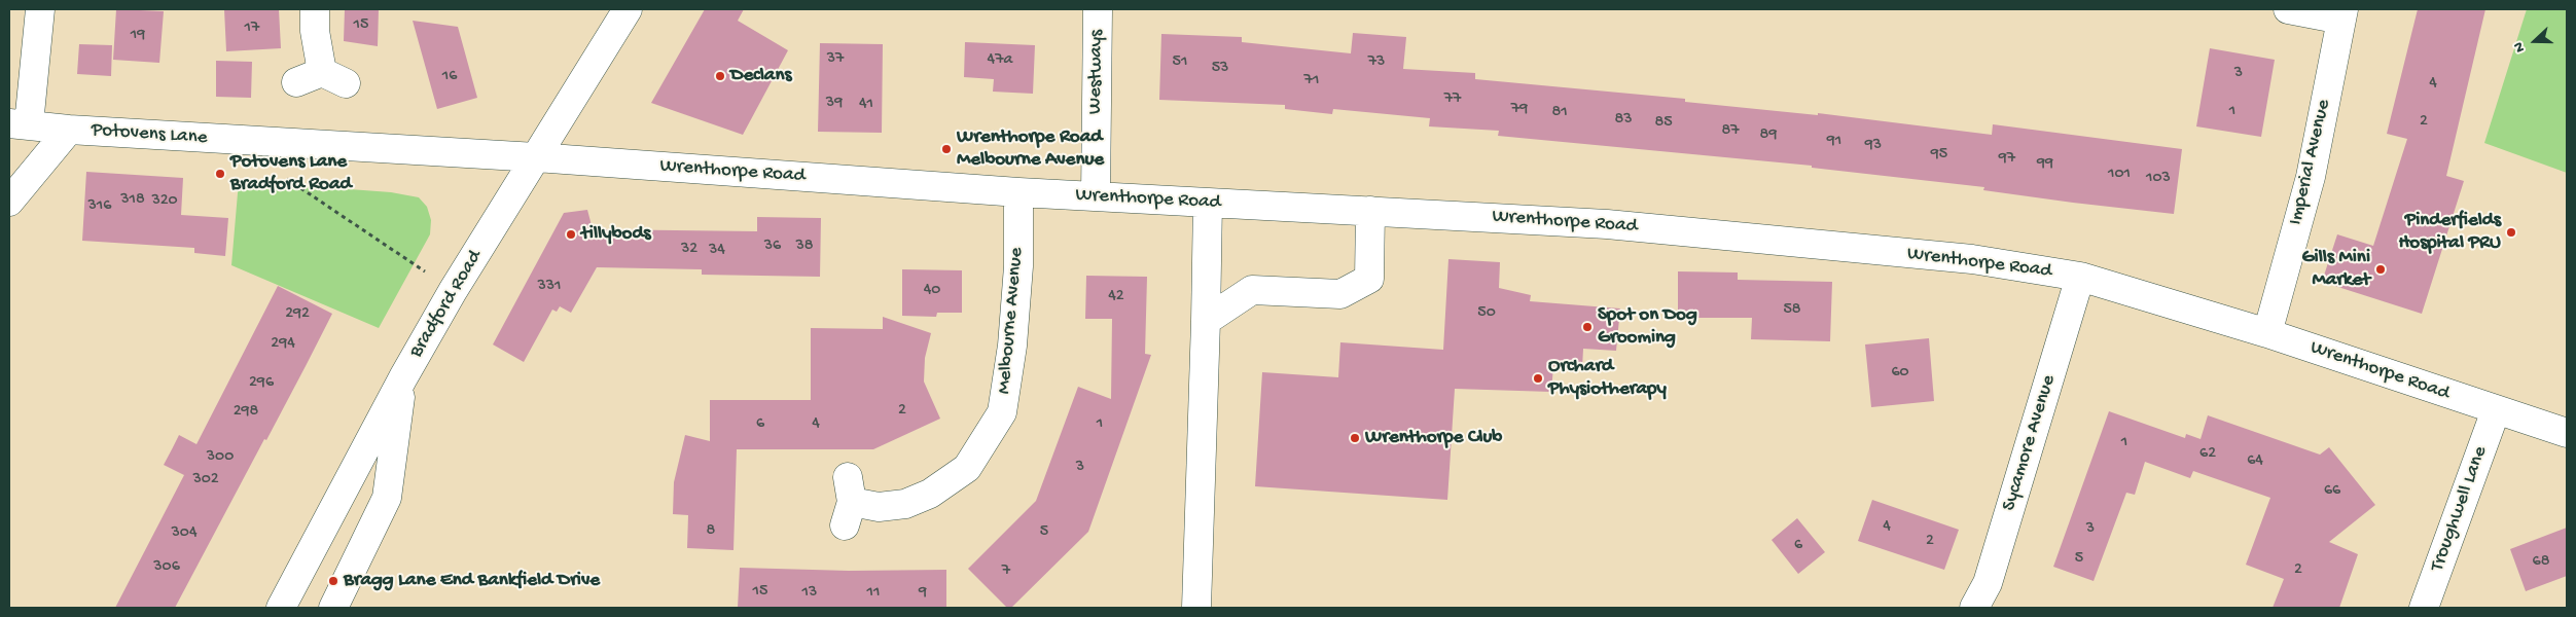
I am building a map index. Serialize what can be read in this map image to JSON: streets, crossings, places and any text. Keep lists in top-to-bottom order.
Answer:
{
  "streets": {
    "street": [
      "Westways",
      "Potovens Lane",
      "Imperial Avenue",
      "Wrenthorpe Road",
      "Bradford Road",
      "Melbourne Avenue",
      "Sycamore Avenue",
      "Troughwell Lane"
    ]
  },
  "crossings": [
    ["Westways", "Wrenthorpe Road"],
    ["Potovens Lane", "Wrenthorpe Road"],
    ["Potovens Lane", "Bradford Road"],
    ["Imperial Avenue", "Wrenthorpe Road"],
    ["Wrenthorpe Road", "Bradford Road"],
    ["Wrenthorpe Road", "Melbourne Avenue"],
    ["Wrenthorpe Road", "Sycamore Avenue"],
    ["Wrenthorpe Road", "Troughwell Lane"]
  ],
  "places": [
    "Declans",
    "Wrenthorpe Road Melbourne Avenue",
    "Potovens Lane Bradford Road",
    "Pinderfields Hospital PRU",
    "tillybods",
    "Gills Mini Market",
    "Spot on Dog Grooming",
    "Orchard Physiotherapy",
    "Wrenthorpe Club",
    "Bragg Lane End Bankfield Drive"
  ],
  "house_numbers": [
    "15",
    "17",
    "19",
    "37",
    "47a",
    "51",
    "73",
    "53",
    "3",
    "16",
    "71",
    "4",
    "77",
    "39",
    "41",
    "79",
    "1",
    "81",
    "83",
    "2",
    "85",
    "87",
    "89",
    "91",
    "93",
    "95",
    "97",
    "99",
    "101",
    "103",
    "318",
    "320",
    "316",
    "36",
    "38",
    "32",
    "34",
    "331",
    "40",
    "42",
    "58",
    "50",
    "292",
    "294",
    "60",
    "296",
    "2",
    "298",
    "6",
    "4",
    "1",
    "1",
    "62",
    "300",
    "64",
    "3",
    "302",
    "66",
    "4",
    "3",
    "8",
    "5",
    "304",
    "2",
    "6",
    "5",
    "68",
    "306",
    "2",
    "7",
    "15",
    "13",
    "11",
    "9"
  ],
  "north": "left"
}
